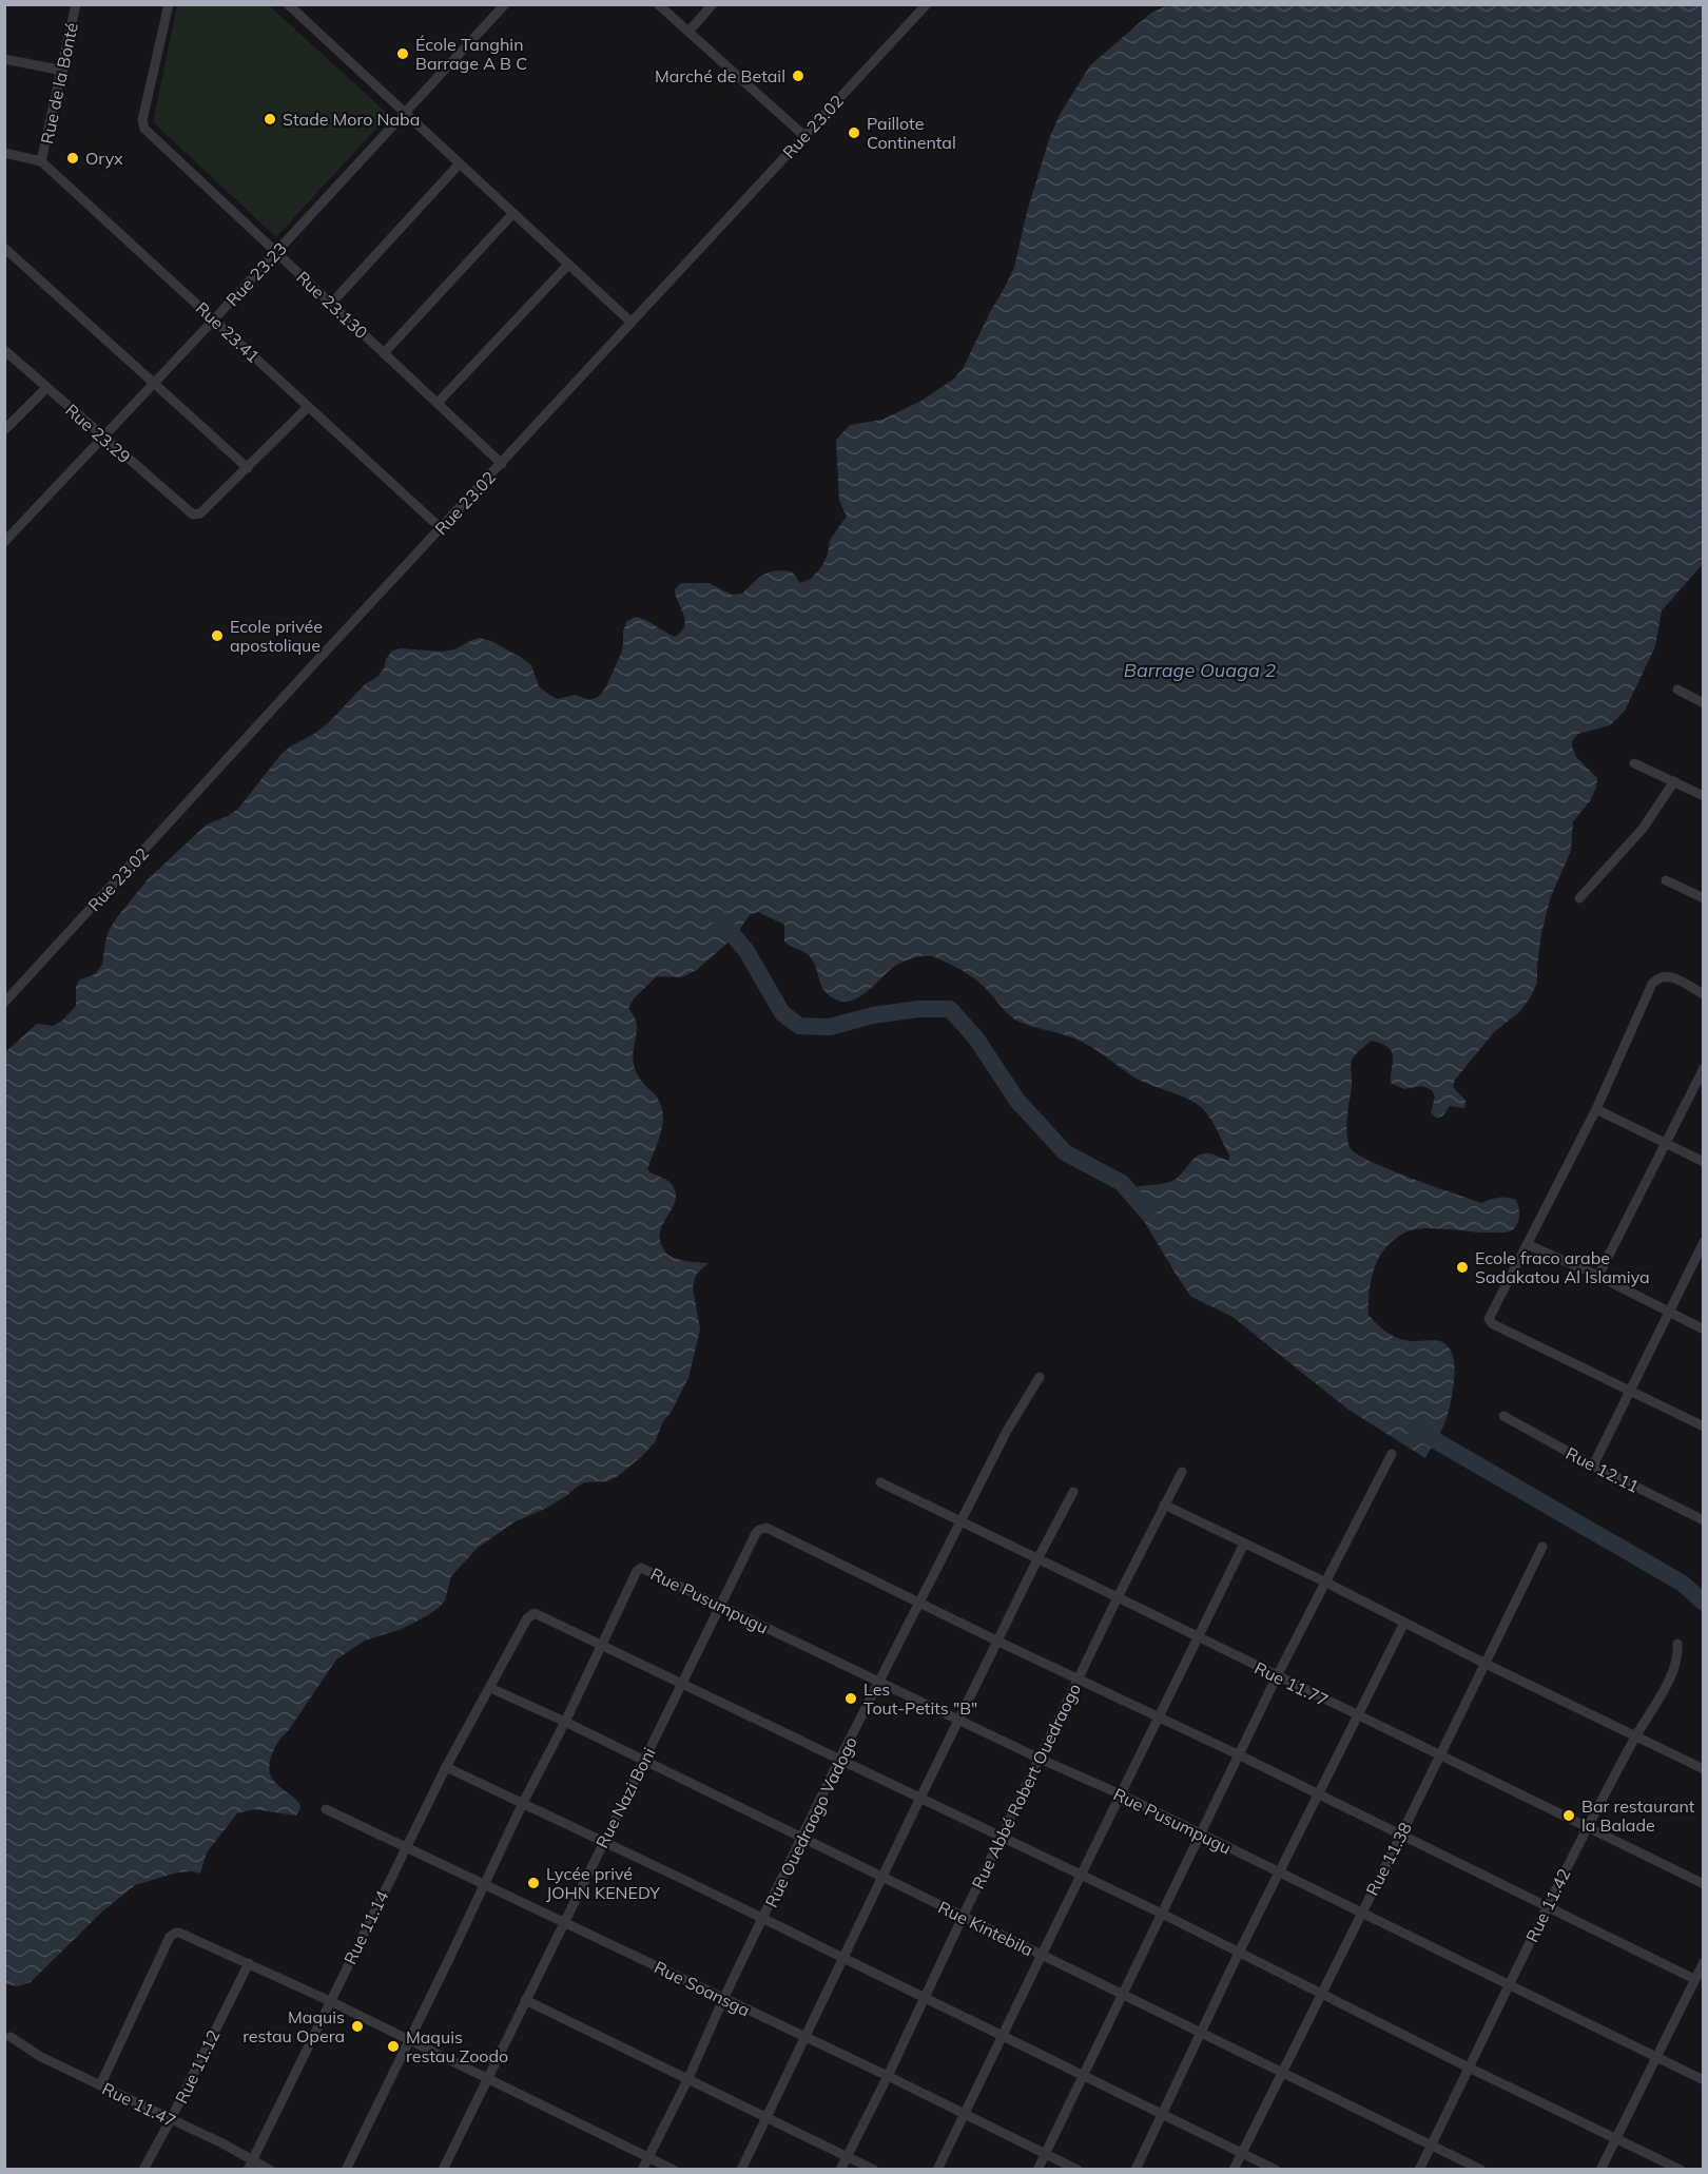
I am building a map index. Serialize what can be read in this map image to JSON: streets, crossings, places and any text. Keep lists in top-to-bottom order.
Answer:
{
  "streets": {
    "street": [
      "Rue de la Bonté",
      "Rue 23.02",
      "Rue 23.23",
      "Rue 23.130",
      "Rue 23.41",
      "Rue 23.29",
      "Rue 12.11",
      "Rue Pusumpugu",
      "Rue 11.77",
      "Rue Abbé Robert Ouedraogo",
      "Rue Nazi Boni",
      "Rue Ouedraogo Vadogo",
      "Rue 11.38",
      "Rue 11.42",
      "Rue 11.14",
      "Rue Kintebila",
      "Rue Soansga",
      "Rue 11.12",
      "Rue 11.47"
    ]
  },
  "crossings": [
    ["Rue de la Bonté", "Rue 23.41"],
    ["Rue 23.02", "Rue 23.130"],
    ["Rue 23.02", "Rue 23.41"],
    ["Rue 23.23", "Rue 23.130"],
    ["Rue 23.23", "Rue 23.41"],
    ["Rue 23.23", "Rue 23.29"],
    ["Rue Pusumpugu", "Rue Abbé Robert Ouedraogo"],
    ["Rue Pusumpugu", "Rue Nazi Boni"],
    ["Rue Pusumpugu", "Rue Ouedraogo Vadogo"],
    ["Rue Pusumpugu", "Rue 11.38"],
    ["Rue Pusumpugu", "Rue 11.42"],
    ["Rue Pusumpugu", "Rue 11.14"],
    ["Rue 11.77", "Rue Abbé Robert Ouedraogo"],
    ["Rue 11.77", "Rue Ouedraogo Vadogo"],
    ["Rue 11.77", "Rue 11.38"],
    ["Rue 11.77", "Rue 11.42"],
    ["Rue Abbé Robert Ouedraogo", "Rue Kintebila"],
    ["Rue Abbé Robert Ouedraogo", "Rue Soansga"],
    ["Rue Nazi Boni", "Rue Ouedraogo Vadogo"],
    ["Rue Nazi Boni", "Rue Kintebila"],
    ["Rue Nazi Boni", "Rue Soansga"],
    ["Rue Ouedraogo Vadogo", "Rue Kintebila"],
    ["Rue Ouedraogo Vadogo", "Rue Soansga"],
    ["Rue 11.38", "Rue Kintebila"],
    ["Rue 11.42", "Rue Kintebila"],
    ["Rue 11.14", "Rue Kintebila"],
    ["Rue 11.14", "Rue Soansga"],
    ["Rue 11.14", "Rue 11.47"],
    ["Rue 11.12", "Rue 11.47"]
  ],
  "water": ["Barrage Ouaga 2"],
  "places": [
    "École Tanghin Barrage A B C",
    "Marché de Betail",
    "Stade Moro Naba",
    "Paillote Continental",
    "Oryx",
    "Ecole privée apostolique",
    "Ecole fraco arabe Sadakatou Al Islamiya",
    "Les Tout-Petits \"B\"",
    "Bar restaurant la Balade",
    "Lycée privé JOHN KENEDY",
    "Maquis restau Opera",
    "Maquis restau Zoodo"
  ]
}
